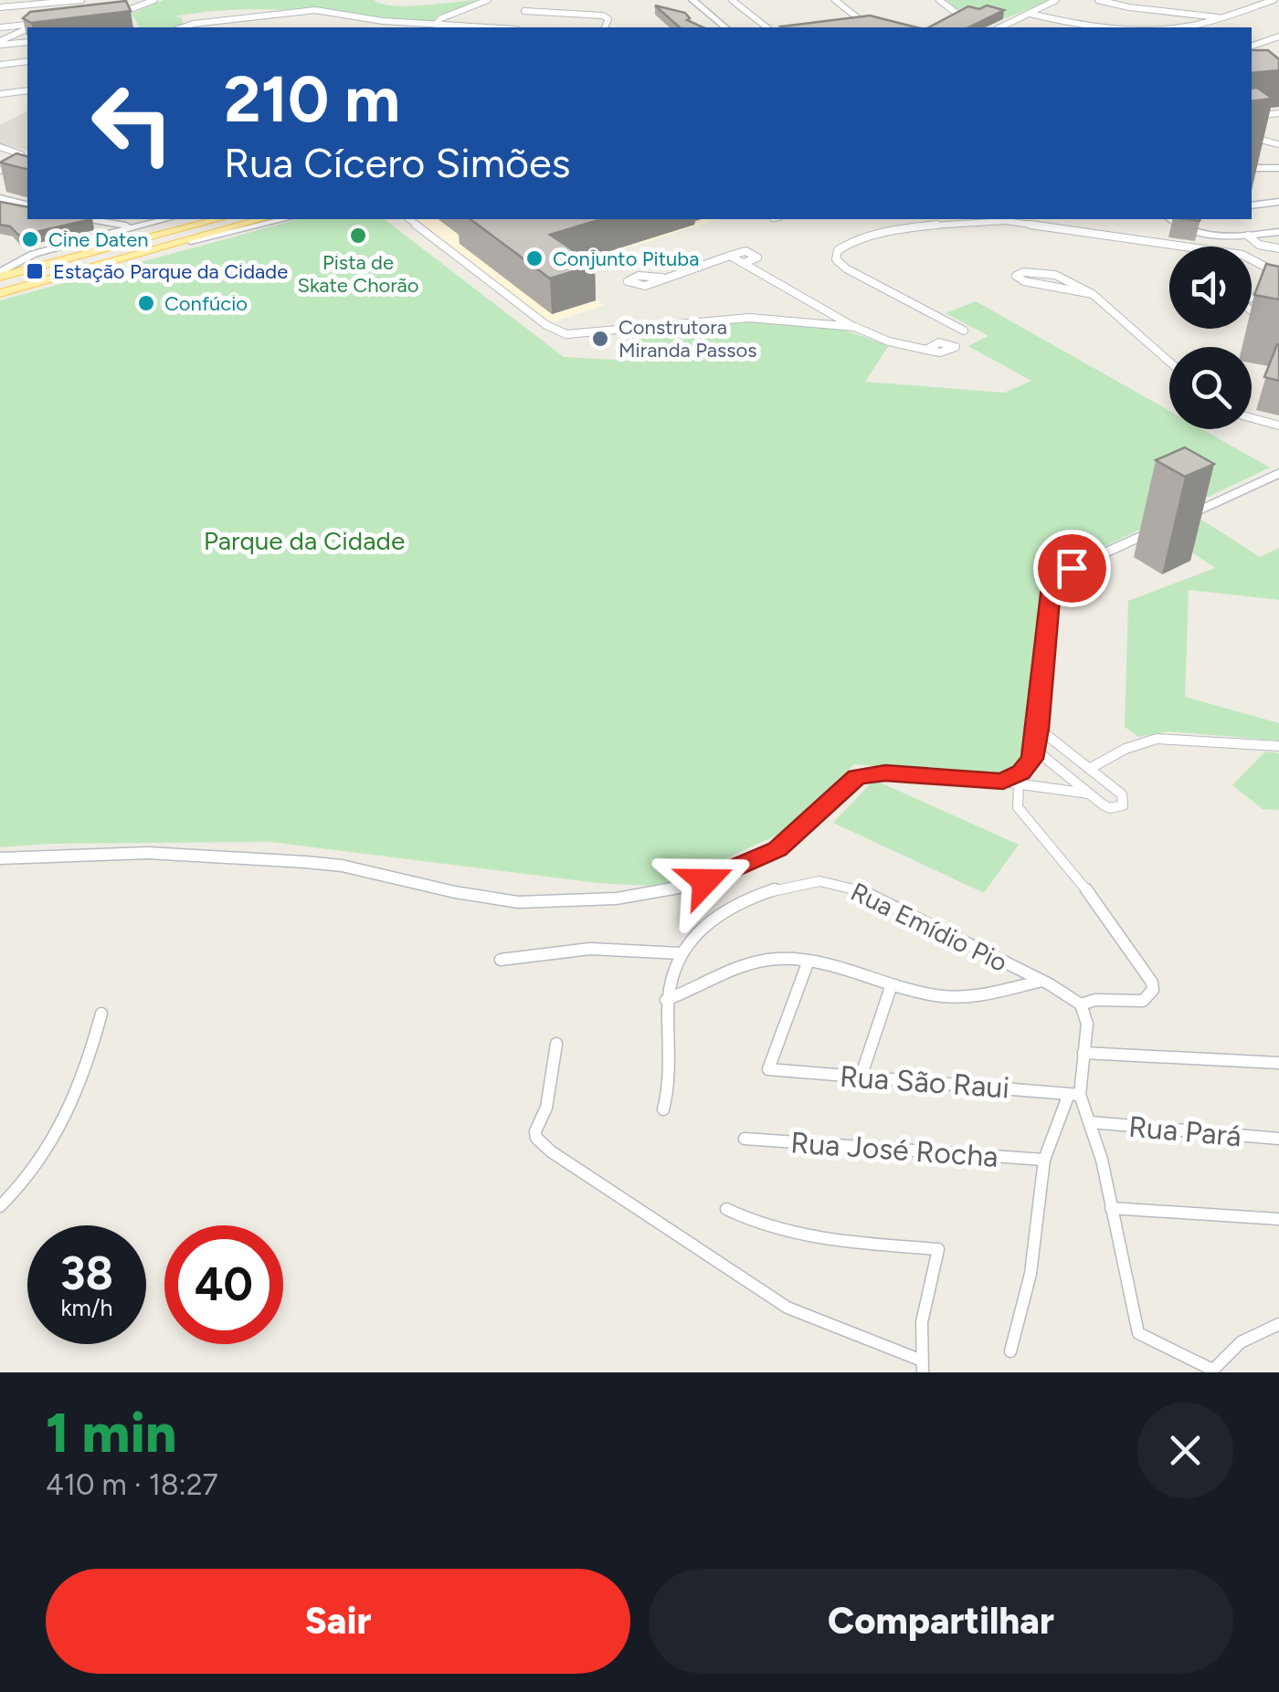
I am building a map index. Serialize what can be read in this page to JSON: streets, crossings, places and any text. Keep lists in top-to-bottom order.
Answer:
{
  "streets": {
    "street": [
      "Rua Emídio Pio",
      "Rua São Raui",
      "Rua Pará",
      "Rua José Rocha"
    ]
  },
  "parks": ["Parque da Cidade"],
  "places": {
    "other": [
      "Pista de Skate Chorão",
      "Cine Daten",
      "Conjunto Pituba",
      "Confúcio",
      "Construtora Miranda Passos"
    ],
    "transit": ["Estação Parque da Cidade"]
  },
  "page": {
    "turn": ["210 m", "Rua Cícero Simões"],
    "speed": "38 km/h",
    "limit": "40",
    "heading": ["1 min", "410 m · 18:27"],
    "buttons": ["Sair", "Compartilhar"]
  }
}
